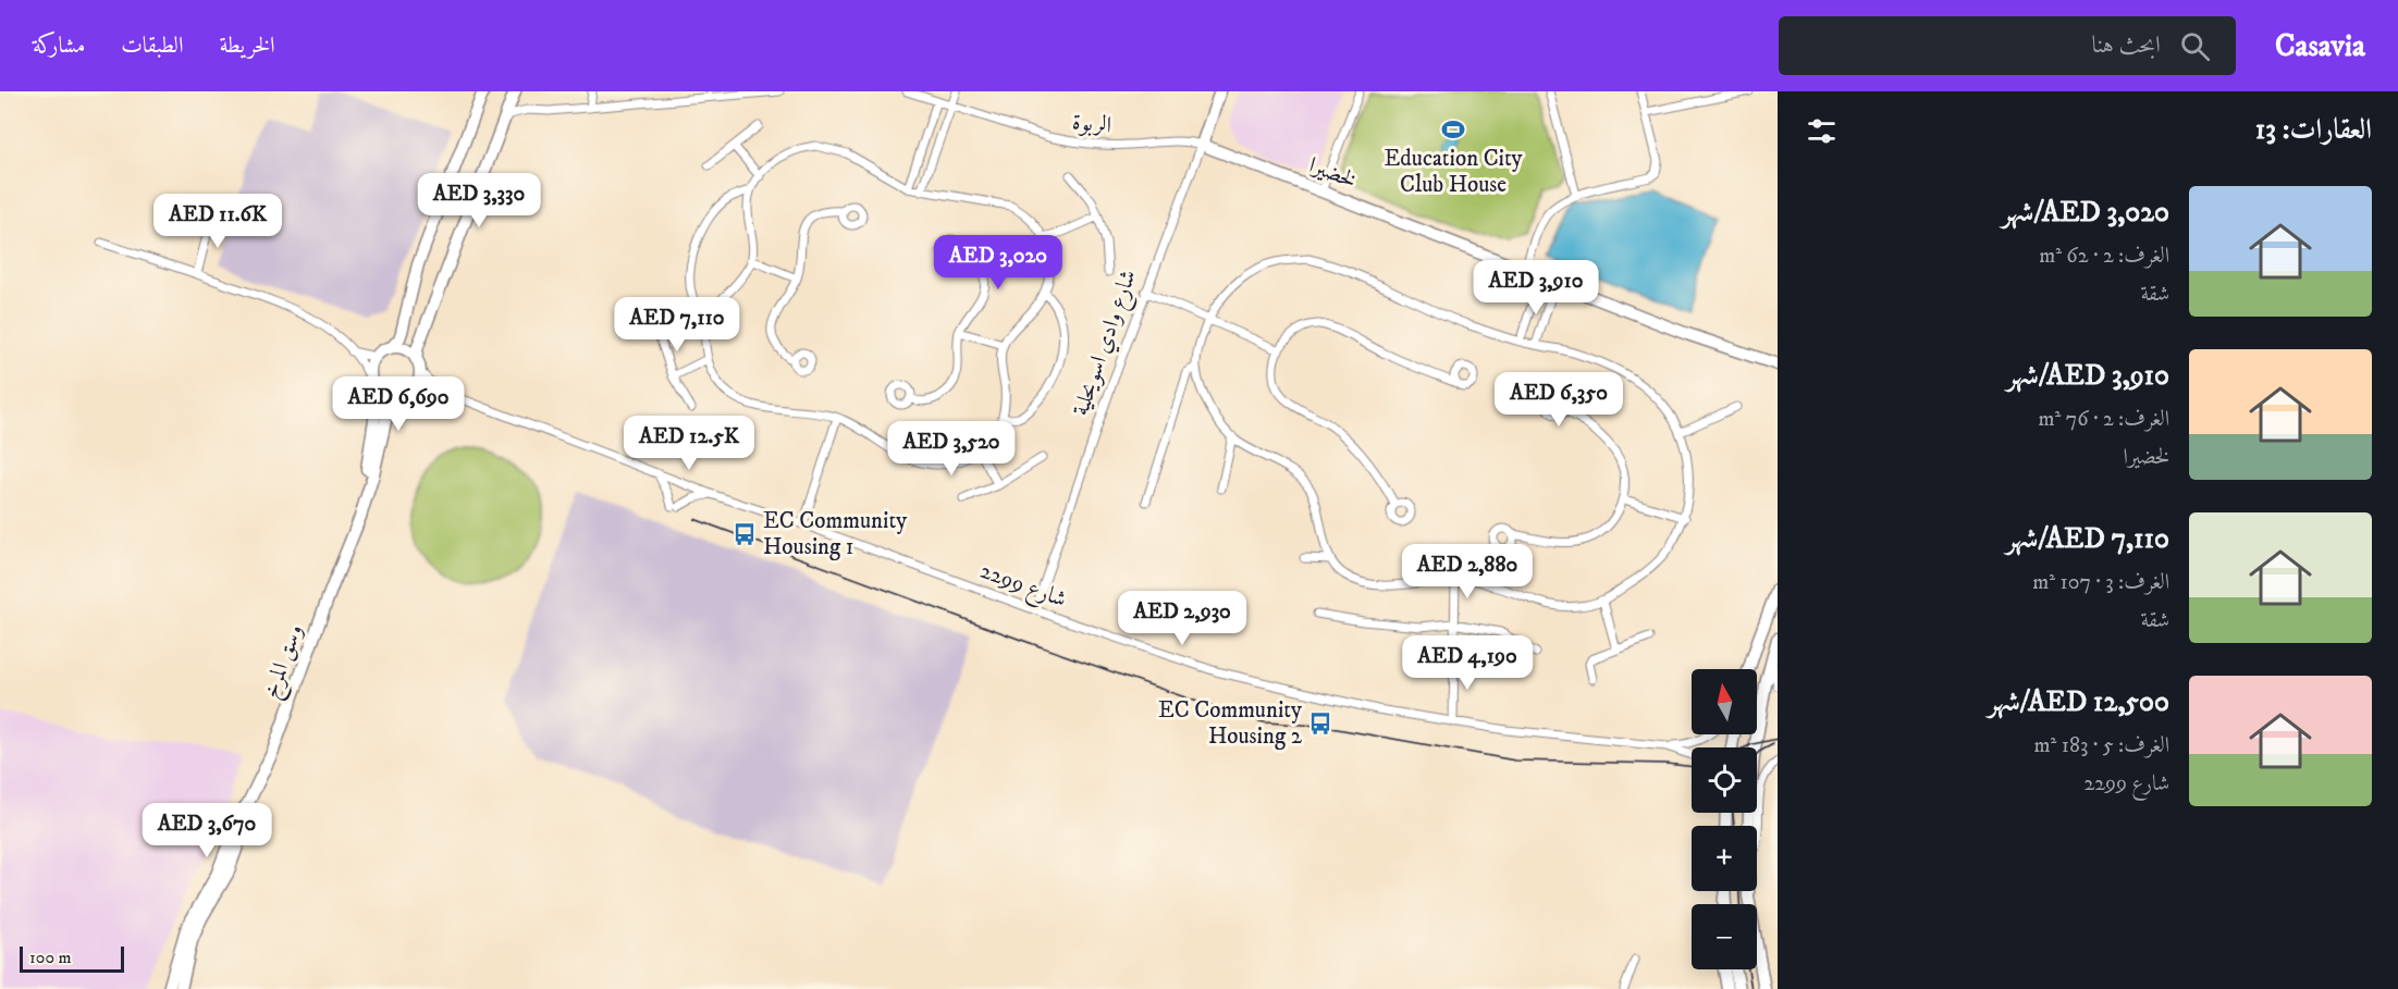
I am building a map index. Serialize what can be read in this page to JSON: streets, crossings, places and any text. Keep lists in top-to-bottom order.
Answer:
{
  "streets": {
    "street": [
      "الربوة",
      "لخضيرا",
      "شارع وادي اسويحلية",
      "شارع 2299",
      "وسق المرخ"
    ]
  },
  "crossings": [
    ["الربوة", "لخضيرا"],
    ["الربوة", "شارع وادي اسويحلية"],
    ["لخضيرا", "شارع وادي اسويحلية"],
    ["شارع وادي اسويحلية", "شارع 2299"],
    ["شارع 2299", "وسق المرخ"]
  ],
  "places": {
    "sports": ["Education City Club House"],
    "bus stop": ["EC Community Housing 1", "EC Community Housing 2"]
  },
  "scale_bar": "100 m",
  "north": "top",
  "page": {
    "header": "Casavia",
    "search": "ابحث هنا",
    "nav": ["الخريطة", "الطبقات", "مشاركة"],
    "heading": "العقارات: 13",
    "list": [
      {
        "name": "AED 3,020/شهر",
        "note": "الغرف: 2 · 62 m² · شقة"
      },
      {
        "name": "AED 3,910/شهر",
        "note": "الغرف: 2 · 76 m² · لخضيرا"
      },
      {
        "name": "AED 7,110/شهر",
        "note": "الغرف: 3 · 107 m² · شقة"
      },
      {
        "name": "AED 12,500/شهر",
        "note": "الغرف: 5 · 183 m² · شارع 2299"
      }
    ],
    "price": [
      "AED 3,330",
      "AED 11.6K",
      "AED 3,020",
      "AED 3,910",
      "AED 7,110",
      "AED 6,350",
      "AED 6,690",
      "AED 12.5K",
      "AED 3,520",
      "AED 2,880",
      "AED 2,930",
      "AED 4,190",
      "AED 3,670"
    ],
    "map_buttons": ["+", "−"],
    "scale": "100 m"
  }
}
